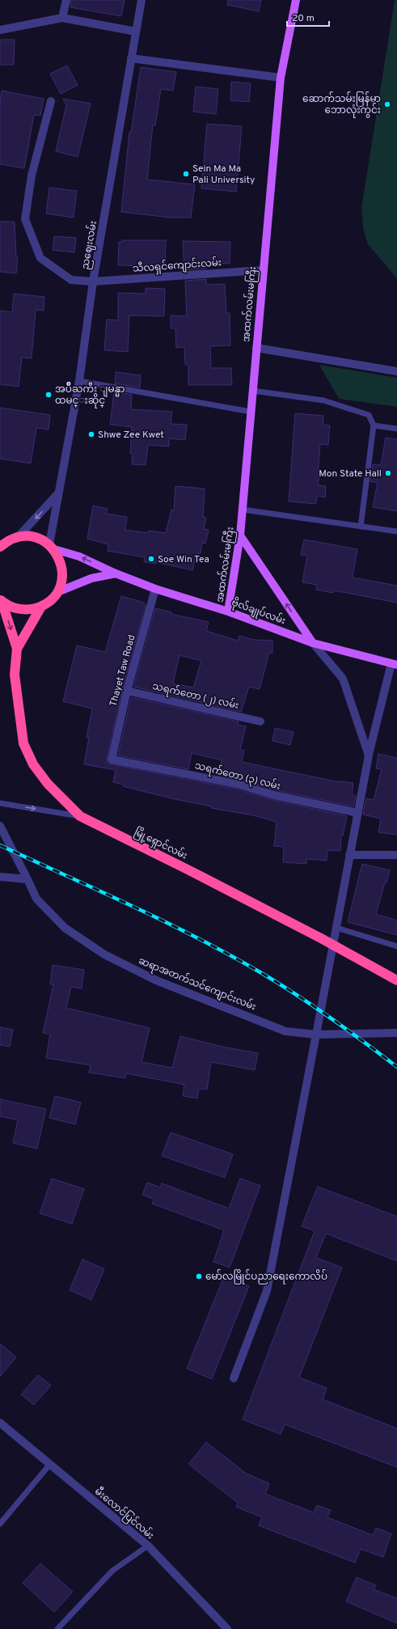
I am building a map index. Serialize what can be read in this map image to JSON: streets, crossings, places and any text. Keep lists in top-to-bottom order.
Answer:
{
  "streets": {
    "highway": ["မြို့ရှောင်လမ်း"],
    "main road": ["အထက်လမ်းမကြီး", "ဗိုလ်ချုပ်လမ်း"],
    "street": [
      "ညဈေးလမ်း",
      "သီလရှင်ကျောင်းလမ်း",
      "Thayet Taw Road",
      "သရက်တော (၂) လမ်း",
      "သရက်တော (၃) လမ်း",
      "ဆရာအတက်သင်ကျောင်းလမ်း",
      "မီးလောင်ပြင်လမ်း"
    ]
  },
  "crossings": [
    ["ညဈေးလမ်း", "သီလရှင်ကျောင်းလမ်း"],
    ["ညဈေးလမ်း", "ဗိုလ်ချုပ်လမ်း"],
    ["သီလရှင်ကျောင်းလမ်း", "အထက်လမ်းမကြီး"],
    ["အထက်လမ်းမကြီး", "ဗိုလ်ချုပ်လမ်း"],
    ["ဗိုလ်ချုပ်လမ်း", "Thayet Taw Road"],
    ["Thayet Taw Road", "သရက်တော (၂) လမ်း"],
    ["Thayet Taw Road", "သရက်တော (၃) လမ်း"]
  ],
  "places": [
    "ဆောက်သမ်းမြန်မာ ဘောလုံးကွင်း",
    "Sein Ma Ma Pali University",
    "အပ်ိဳႀကီး ျမန္မာ ထမင္းဆိုင္",
    "Shwe Zee Kwet",
    "Mon State Hall",
    "Soe Win Tea",
    "မော်လမြိုင်ပညာရေးကောလိပ်"
  ],
  "scale_bar": "20 m"
}
